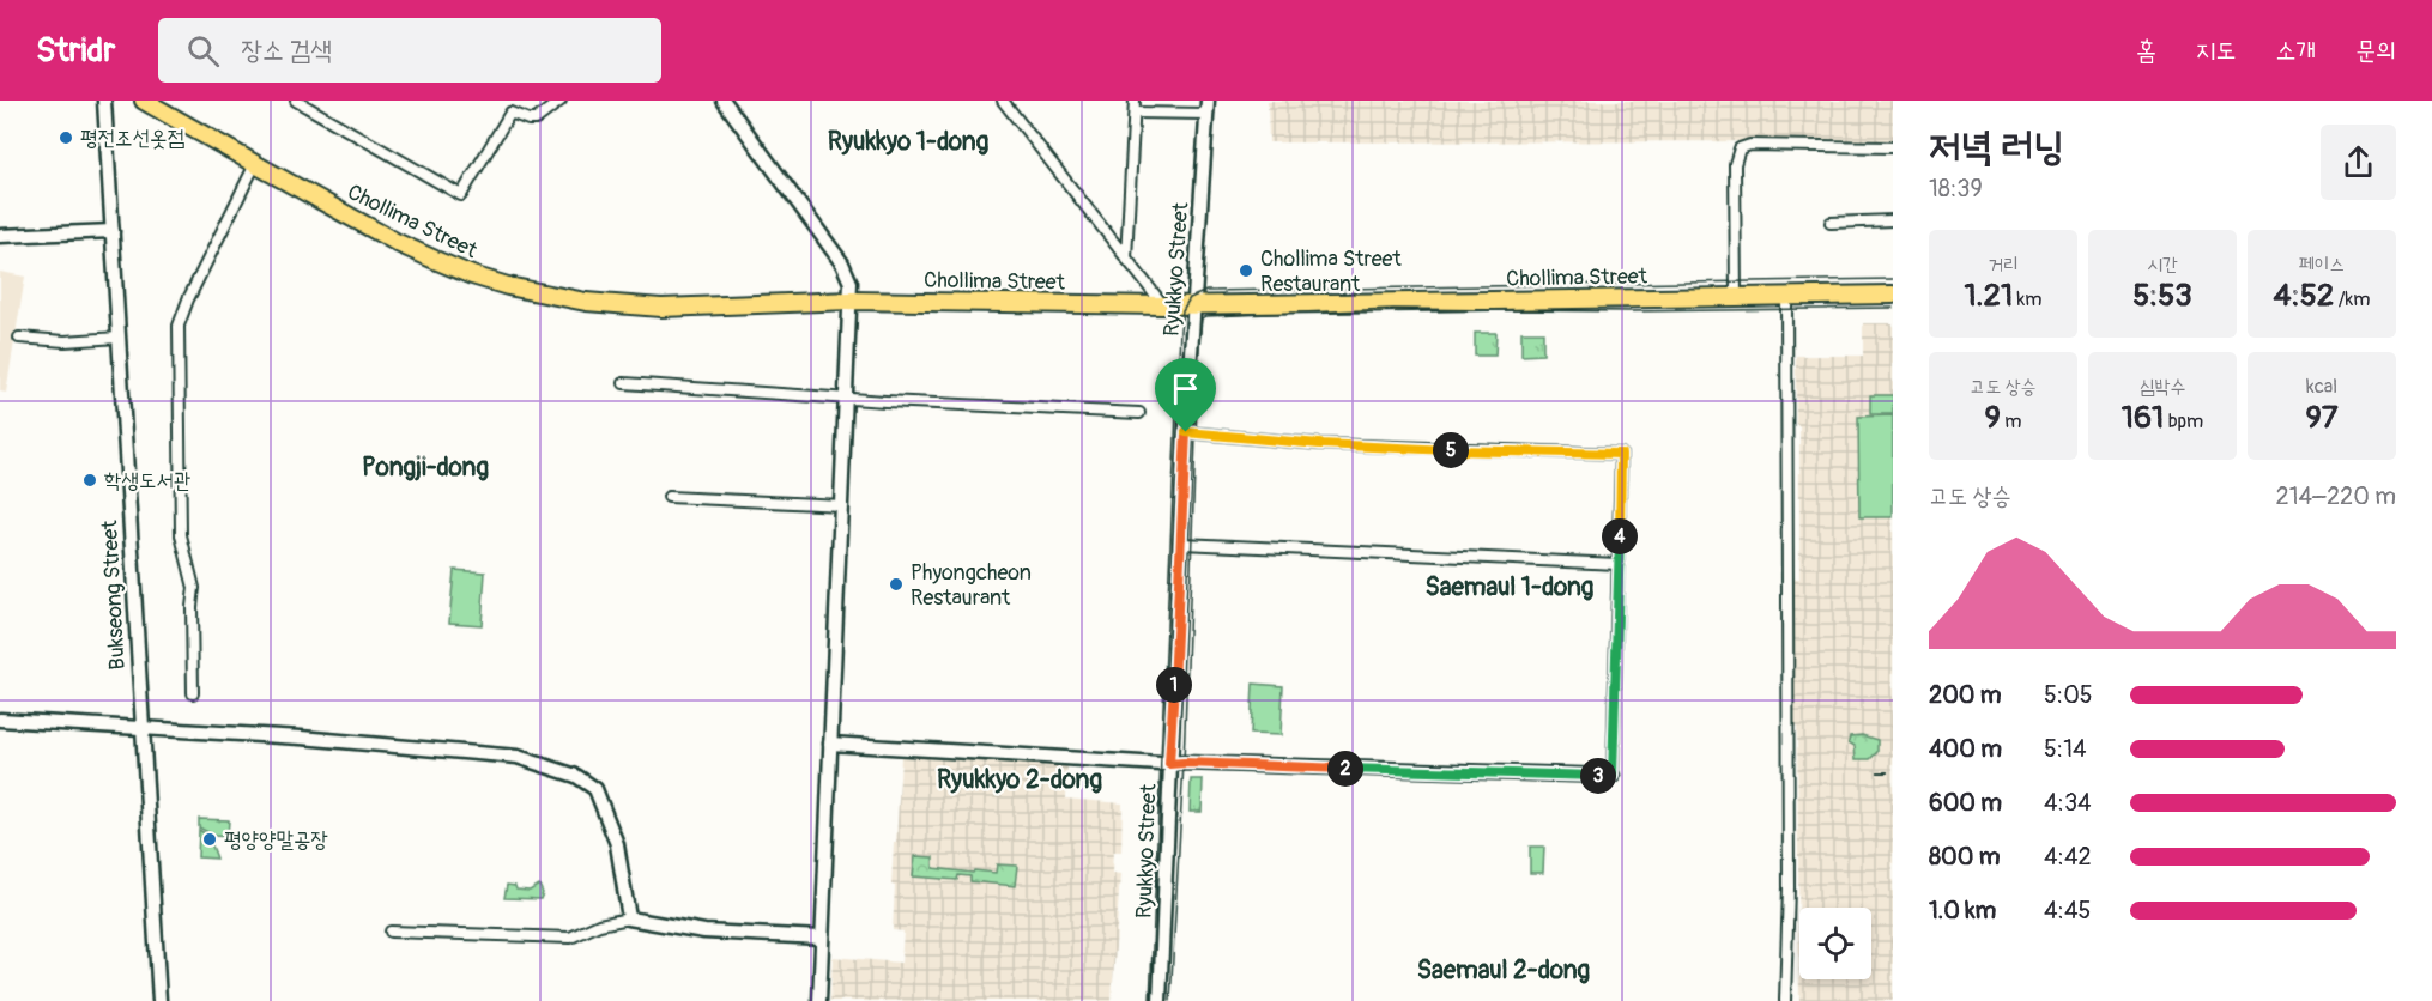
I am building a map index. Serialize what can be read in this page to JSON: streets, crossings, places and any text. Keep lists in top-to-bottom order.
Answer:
{
  "streets": {
    "highway": ["Chollima Street"],
    "street": ["Ryukkyo Street", "Bukseong Street"]
  },
  "crossings": [
    ["Chollima Street", "Ryukkyo Street"]
  ],
  "districts": [
    "Ryukkyo 1-dong",
    "Pongji-dong",
    "Saemaul 1-dong",
    "Ryukkyo 2-dong",
    "Saemaul 2-dong"
  ],
  "places": [
    "평전조선옷점",
    "Chollima Street Restaurant",
    "학생도서관",
    "Phyongcheon Restaurant",
    "평양양말공장"
  ],
  "page": {
    "header": "Stridr",
    "search": "장소 검색",
    "nav": [
      "홈",
      "지도",
      "소개",
      "문의"
    ],
    "heading": ["저녁 러닝", "18:39"],
    "stats": [
      ["거리", "1.21 km"],
      ["시간", "5:53"],
      ["페이스", "4:52 /km"],
      ["고도 상승", "9 m"],
      ["심박수", "161 bpm"],
      ["kcal", "97"]
    ],
    "pins": [
      "5",
      "4",
      "1",
      "2",
      "3"
    ],
    "chart": ["고도 상승", "214–220 m"],
    "list": [
      {
        "name": "200 m",
        "note": "5:05"
      },
      {
        "name": "400 m",
        "note": "5:14"
      },
      {
        "name": "600 m",
        "note": "4:34"
      },
      {
        "name": "800 m",
        "note": "4:42"
      },
      {
        "name": "1.0 km",
        "note": "4:45"
      }
    ]
  }
}
